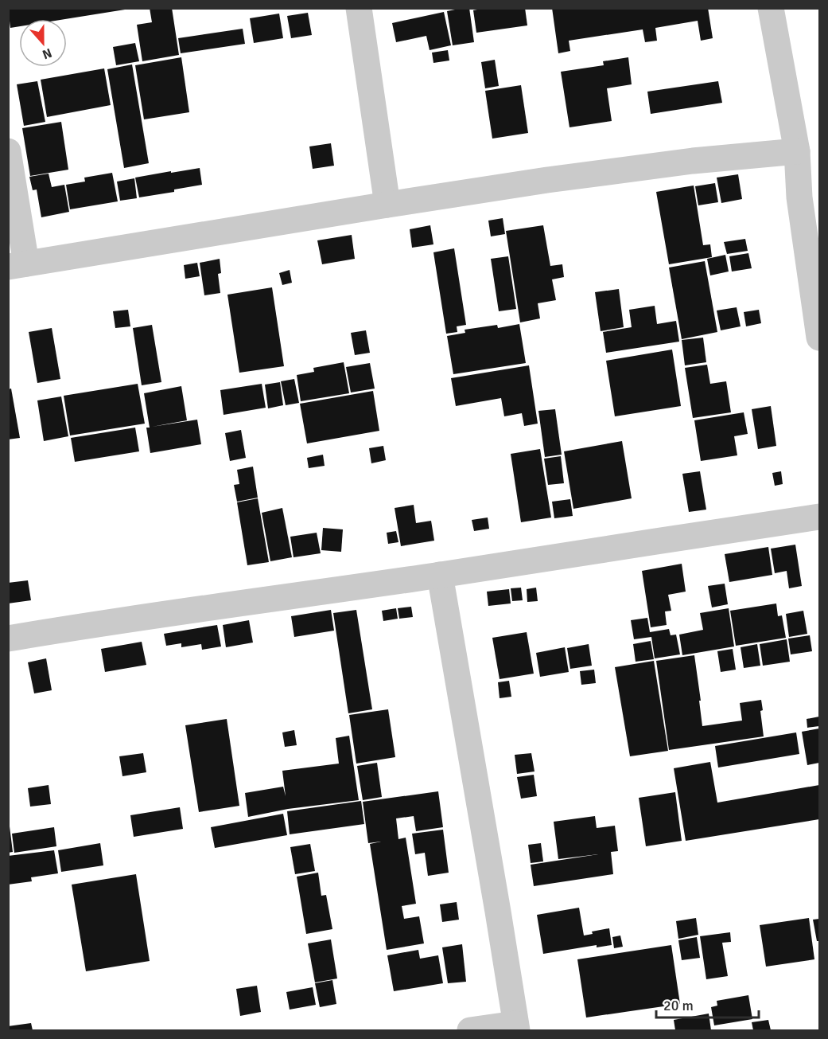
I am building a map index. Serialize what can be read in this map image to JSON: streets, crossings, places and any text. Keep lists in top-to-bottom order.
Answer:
{
  "scale_bar": "20 m",
  "north": "bottom"
}
